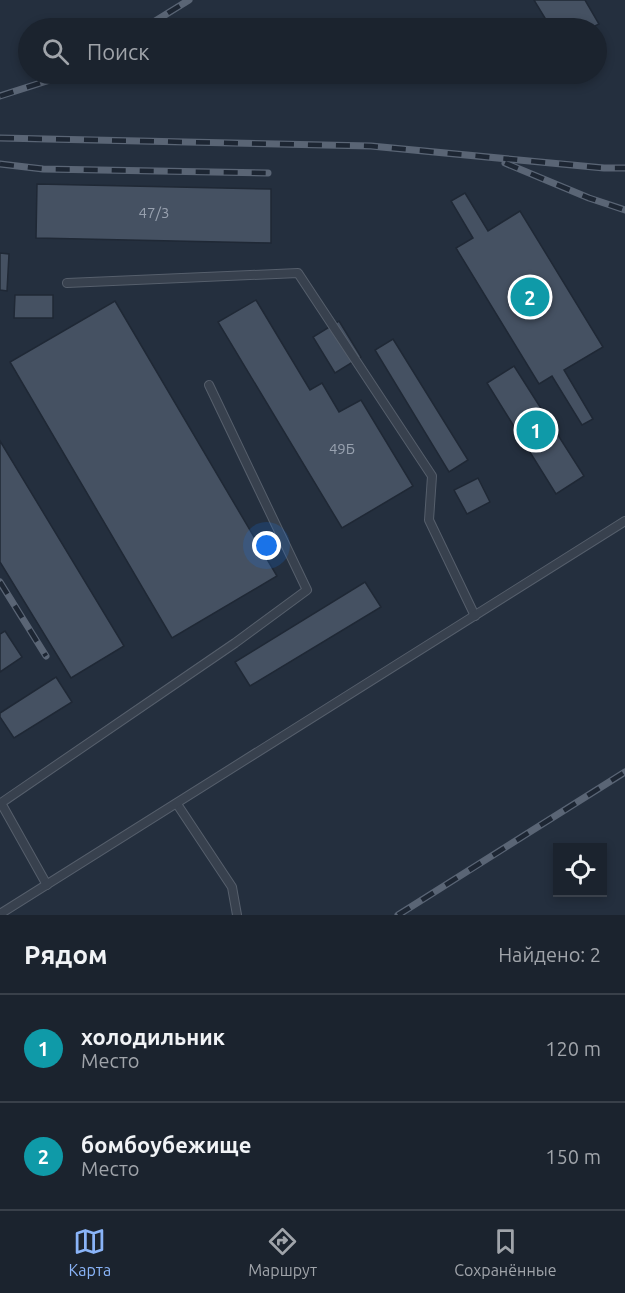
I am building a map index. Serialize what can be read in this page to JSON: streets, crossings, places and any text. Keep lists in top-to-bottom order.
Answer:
{
  "house_numbers": ["47/3", "49Б"],
  "page": {
    "search": "Поиск",
    "pins": ["2", "1"],
    "heading": ["Рядом", "Найдено: 2"],
    "list": [
      {
        "mark": "1",
        "name": "холодильник",
        "note": "Место",
        "value": "120 m"
      },
      {
        "mark": "2",
        "name": "бомбоубежище",
        "note": "Место",
        "value": "150 m"
      }
    ],
    "nav": ["Карта", "Маршрут", "Сохранённые"]
  }
}
